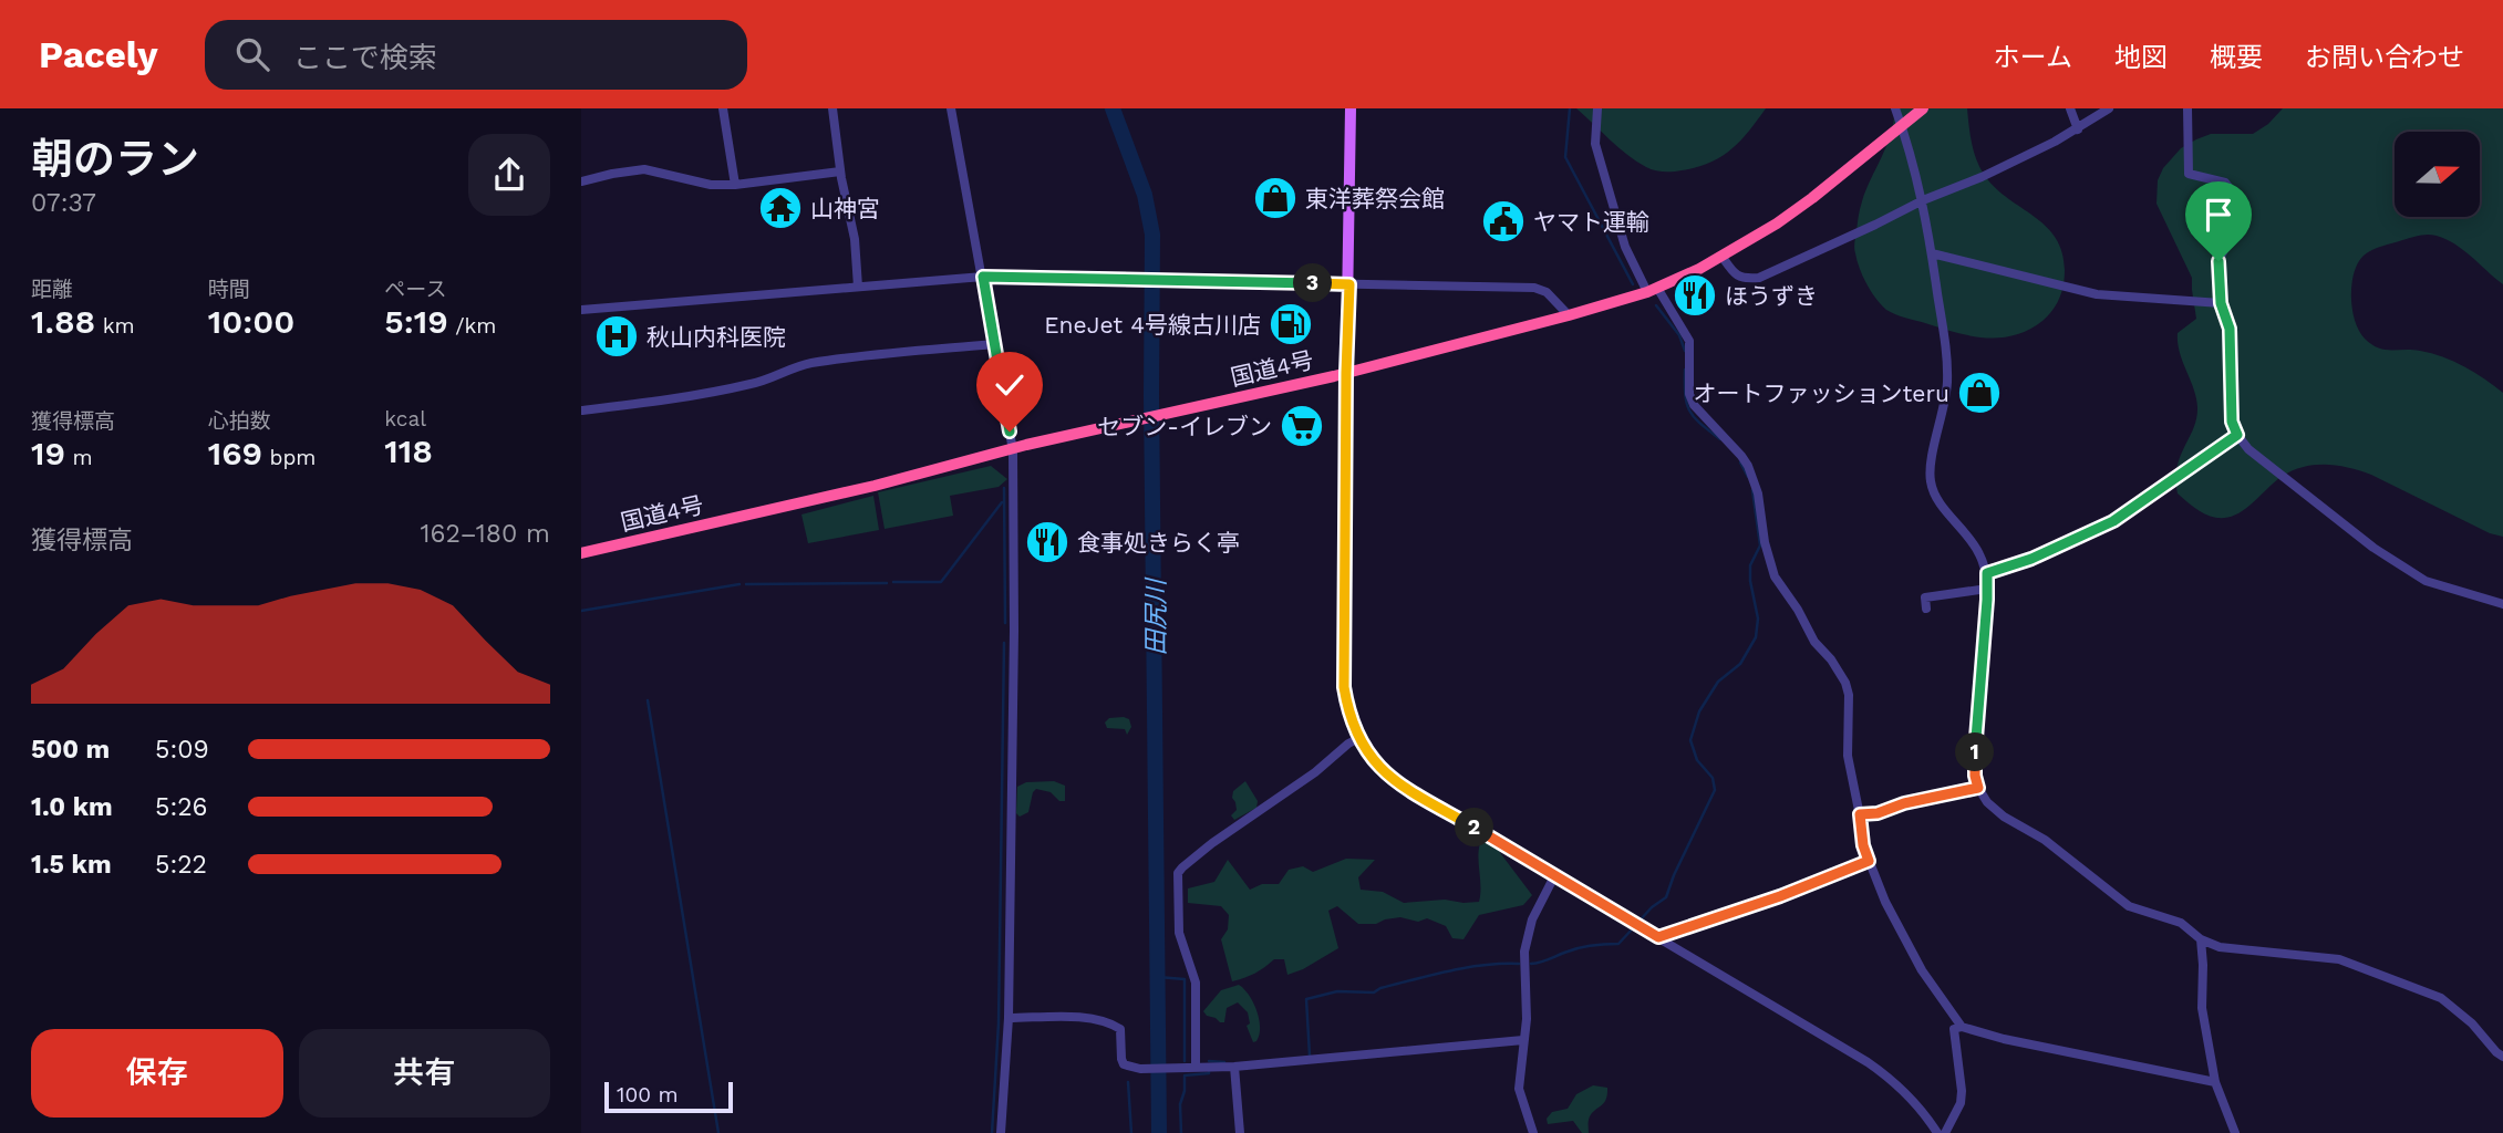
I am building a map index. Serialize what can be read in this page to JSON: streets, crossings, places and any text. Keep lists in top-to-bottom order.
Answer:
{
  "streets": {
    "highway": ["国道4号"]
  },
  "water": ["田尻川"],
  "places": {
    "shop": ["東洋葬祭会館", "オートファッションteru"],
    "temple": ["山神宮"],
    "public building": ["ヤマト運輸"],
    "restaurant": ["ほうずき", "食事処きらく亭"],
    "fuel station": ["EneJet 4号線古川店"],
    "hospital": ["秋山内科医院"],
    "supermarket": ["セブン-イレブン"]
  },
  "scale_bar": "100 m",
  "north": "right",
  "page": {
    "header": "Pacely",
    "search": "ここで検索",
    "nav": [
      "ホーム",
      "地図",
      "概要",
      "お問い合わせ"
    ],
    "heading": ["朝のラン", "07:37"],
    "stats": [
      ["距離", "1.88 km"],
      ["時間", "10:00"],
      ["ペース", "5:19 /km"],
      ["獲得標高", "19 m"],
      ["心拍数", "169 bpm"],
      ["kcal", "118"]
    ],
    "pins": ["3", "1", "2"],
    "chart": ["獲得標高", "162–180 m"],
    "list": [
      {
        "name": "500 m",
        "note": "5:09"
      },
      {
        "name": "1.0 km",
        "note": "5:26"
      },
      {
        "name": "1.5 km",
        "note": "5:22"
      }
    ],
    "buttons": ["保存", "共有"],
    "scale": "100 m"
  }
}
